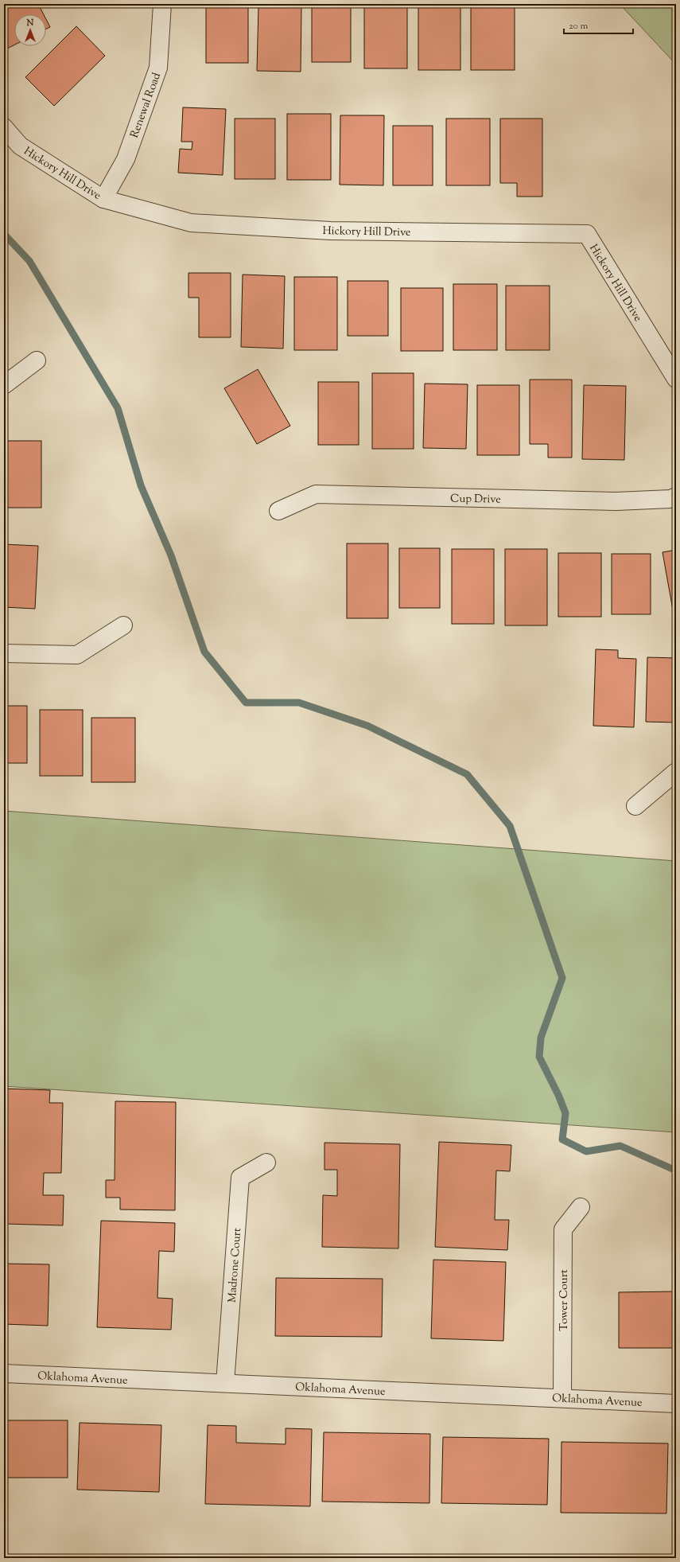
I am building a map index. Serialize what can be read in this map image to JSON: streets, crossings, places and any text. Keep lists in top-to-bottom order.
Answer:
{
  "streets": {
    "street": [
      "Renewal Road",
      "Hickory Hill Drive",
      "Cup Drive",
      "Madrone Court",
      "Tower Court",
      "Oklahoma Avenue"
    ]
  },
  "crossings": [
    ["Renewal Road", "Hickory Hill Drive"],
    ["Madrone Court", "Oklahoma Avenue"],
    ["Tower Court", "Oklahoma Avenue"]
  ],
  "scale_bar": "20 m",
  "north": "top"
}
